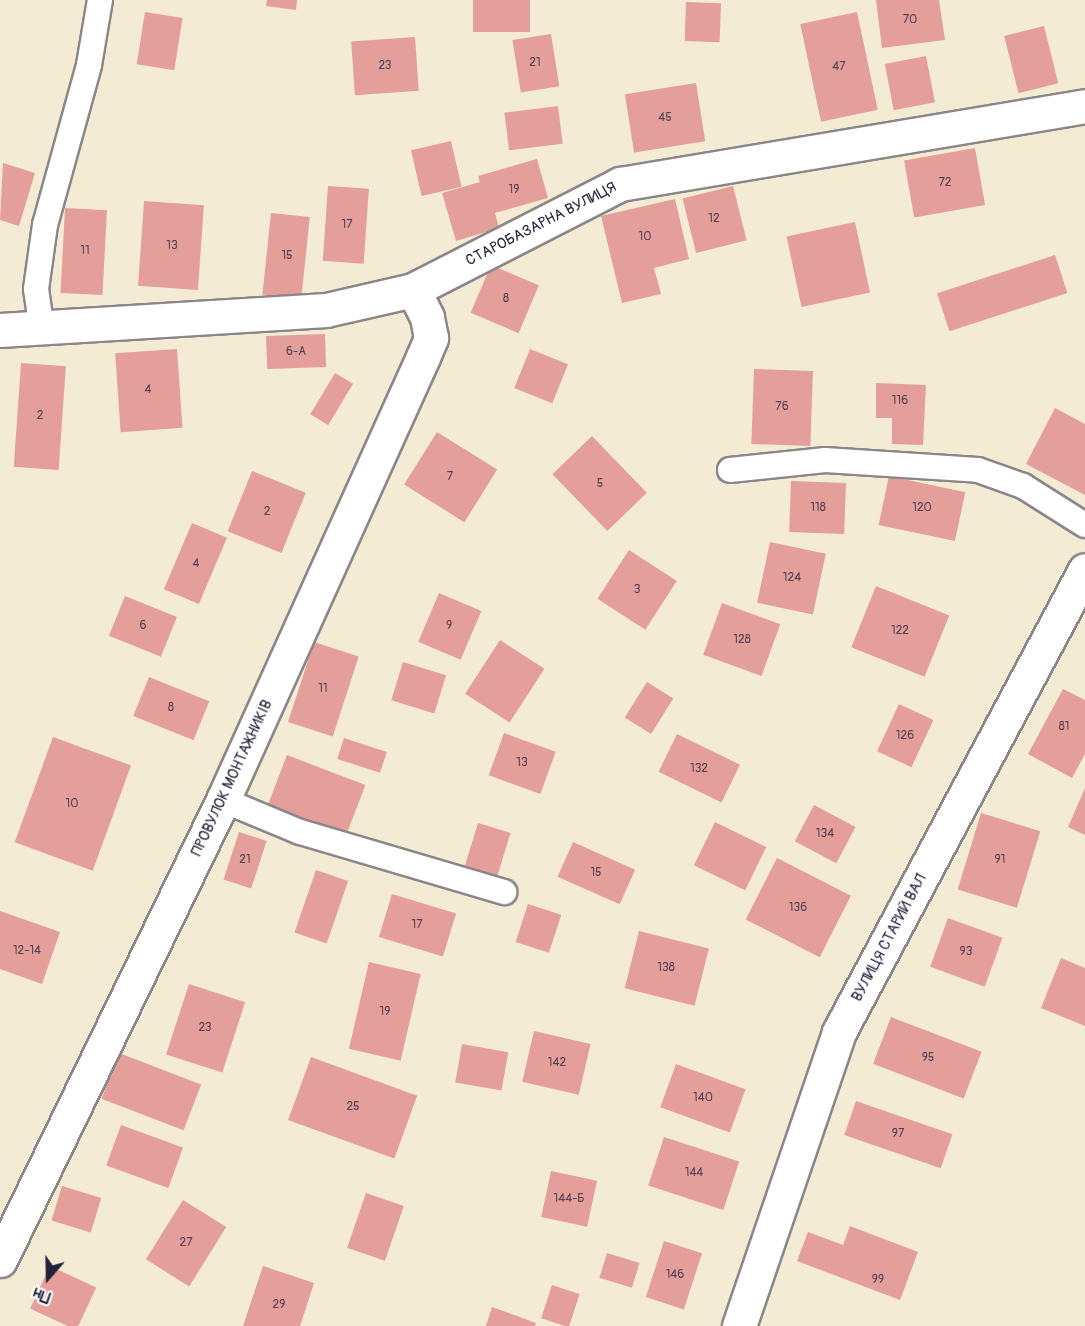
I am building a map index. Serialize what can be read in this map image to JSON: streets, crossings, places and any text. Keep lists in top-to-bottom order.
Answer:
{
  "streets": {
    "street": ["СТАРОБАЗАРНА ВУЛИЦЯ", "ПРОВУЛОК МОНТАЖНИКІВ", "ВУЛИЦЯ СТАРИЙ ВАЛ"]
  },
  "crossings": [
    ["СТАРОБАЗАРНА ВУЛИЦЯ", "ПРОВУЛОК МОНТАЖНИКІВ"]
  ],
  "house_numbers": [
    "70",
    "21",
    "23",
    "47",
    "45",
    "72",
    "19",
    "12",
    "17",
    "10",
    "13",
    "11",
    "15",
    "8",
    "6-А",
    "4",
    "116",
    "76",
    "2",
    "7",
    "5",
    "118",
    "120",
    "2",
    "4",
    "124",
    "3",
    "6",
    "9",
    "122",
    "128",
    "11",
    "8",
    "81",
    "126",
    "13",
    "132",
    "10",
    "134",
    "21",
    "91",
    "15",
    "136",
    "17",
    "12-14",
    "93",
    "138",
    "19",
    "23",
    "95",
    "142",
    "140",
    "25",
    "97",
    "144",
    "144-Б",
    "27",
    "146",
    "99",
    "29"
  ],
  "north": "bottom"
}
